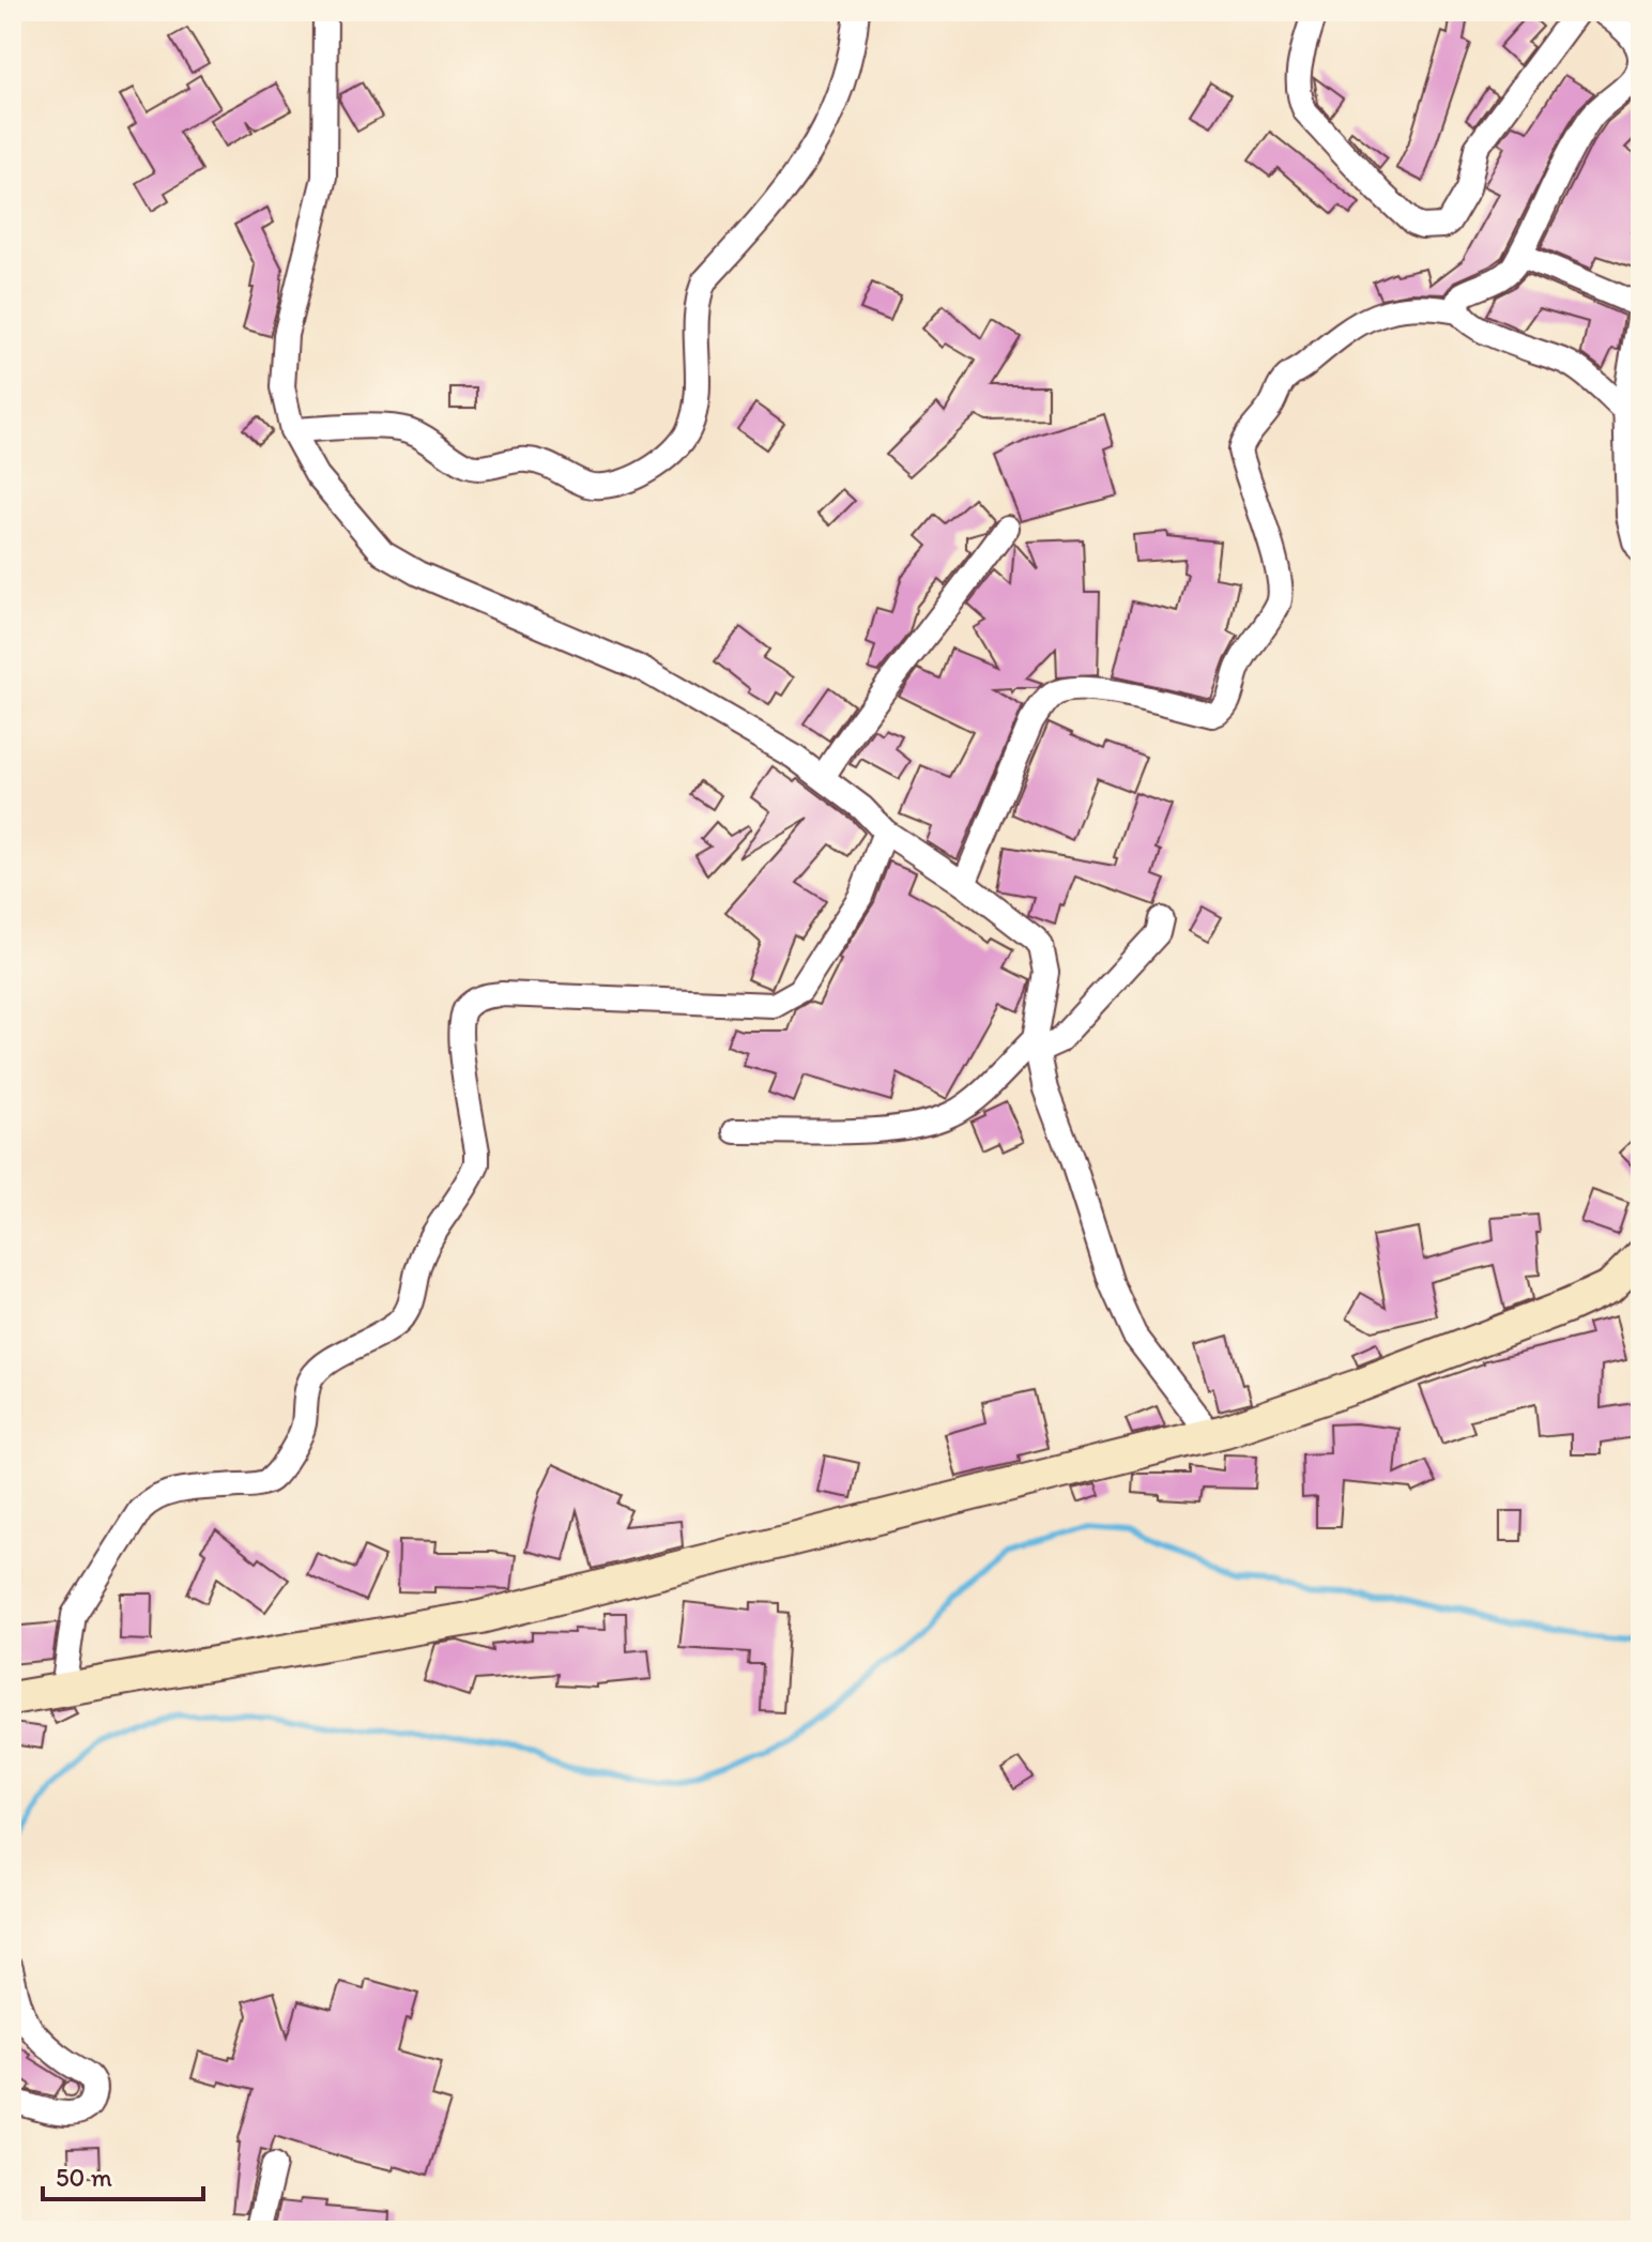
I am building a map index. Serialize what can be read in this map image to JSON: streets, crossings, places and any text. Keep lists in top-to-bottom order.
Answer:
{
  "scale_bar": "50 m"
}
